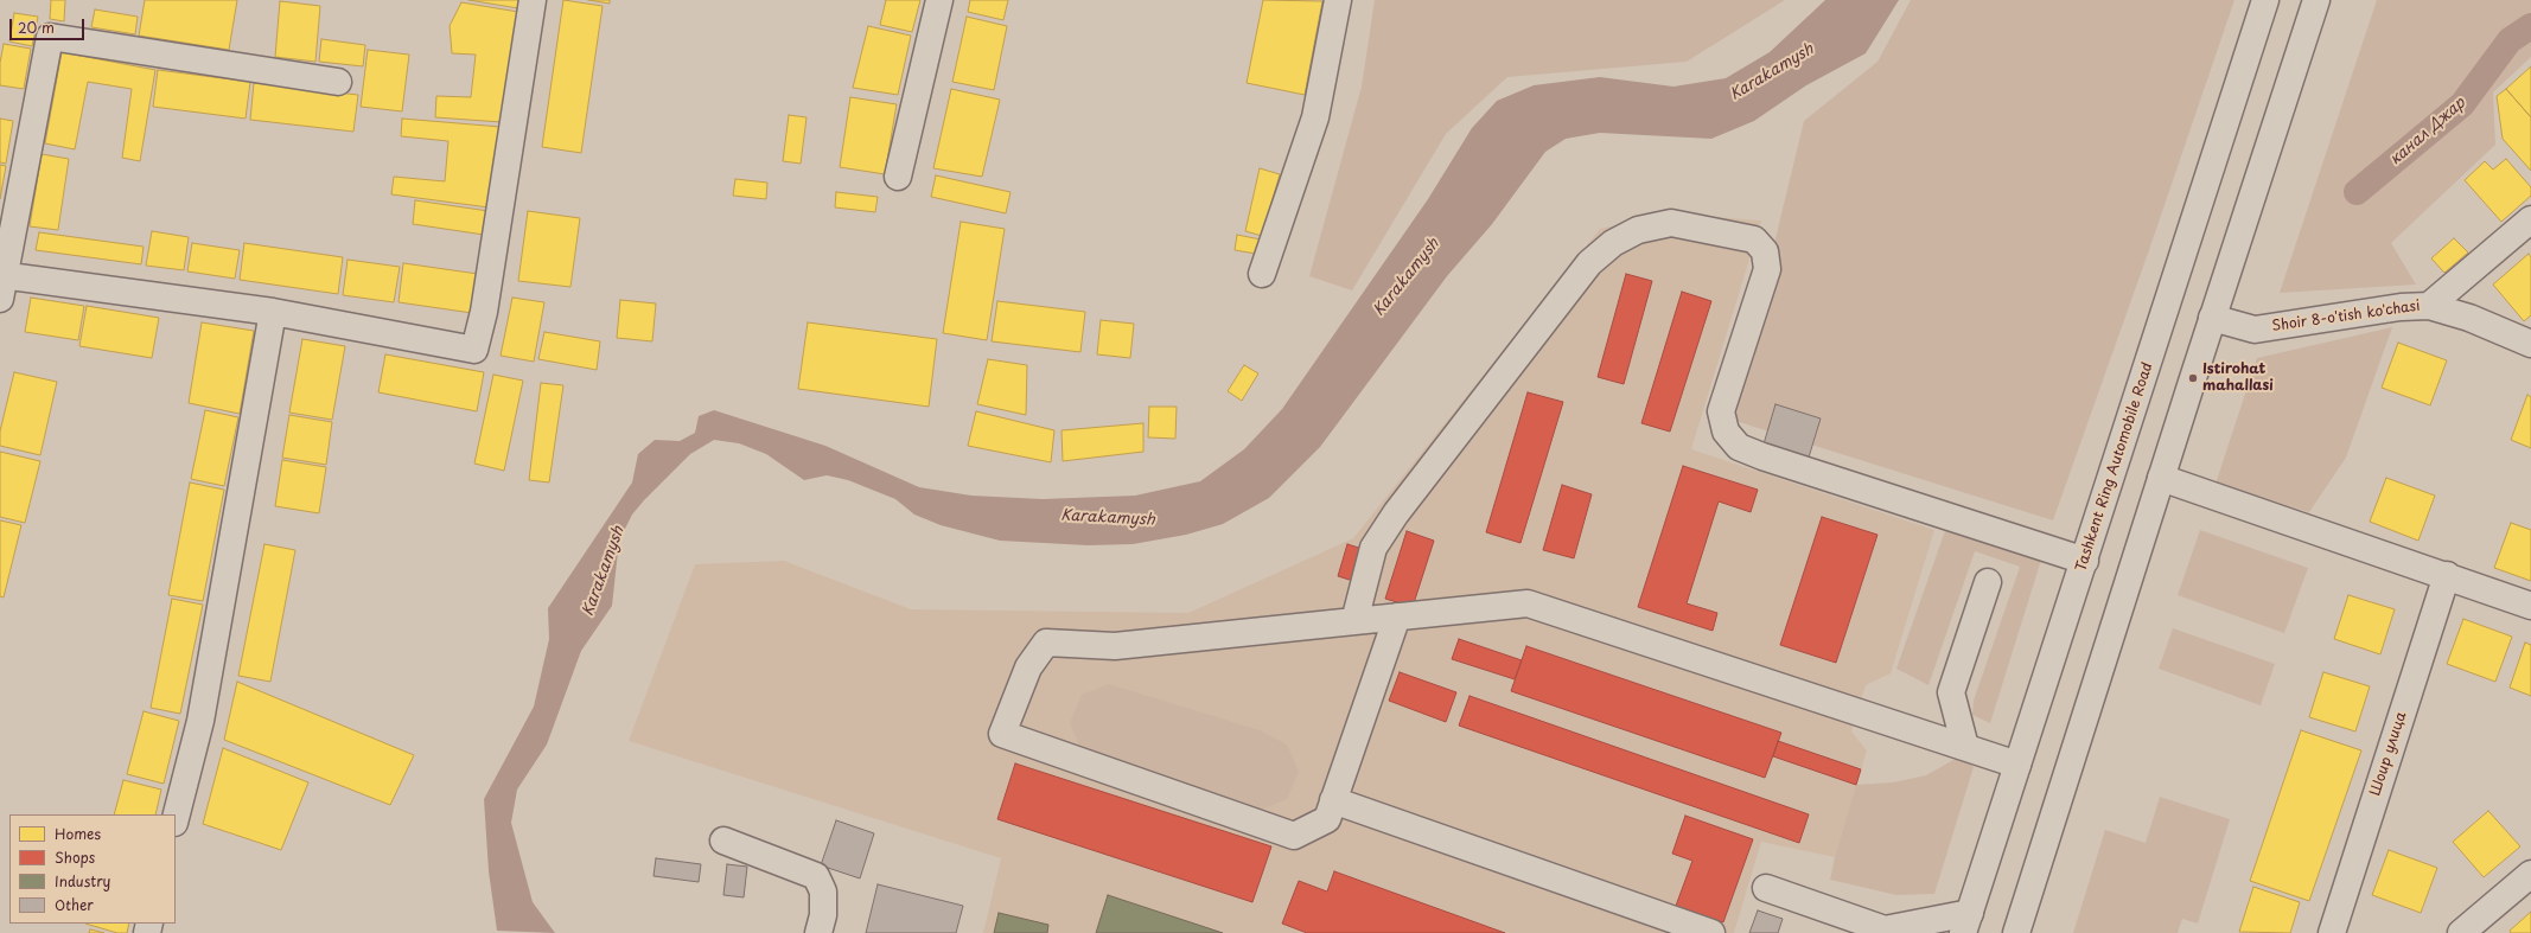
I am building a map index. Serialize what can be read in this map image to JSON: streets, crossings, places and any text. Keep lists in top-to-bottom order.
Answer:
{
  "streets": {
    "main road": ["Shoir 8-o'tish ko'chasi", "Tashkent Ring Automobile Road", "Шоир улица"]
  },
  "water": ["Karakamysh", "канал Джар"],
  "places": ["Istirohat mahallasi"],
  "legend": [
    "Homes",
    "Shops",
    "Industry",
    "Other"
  ],
  "scale_bar": "20 m"
}
